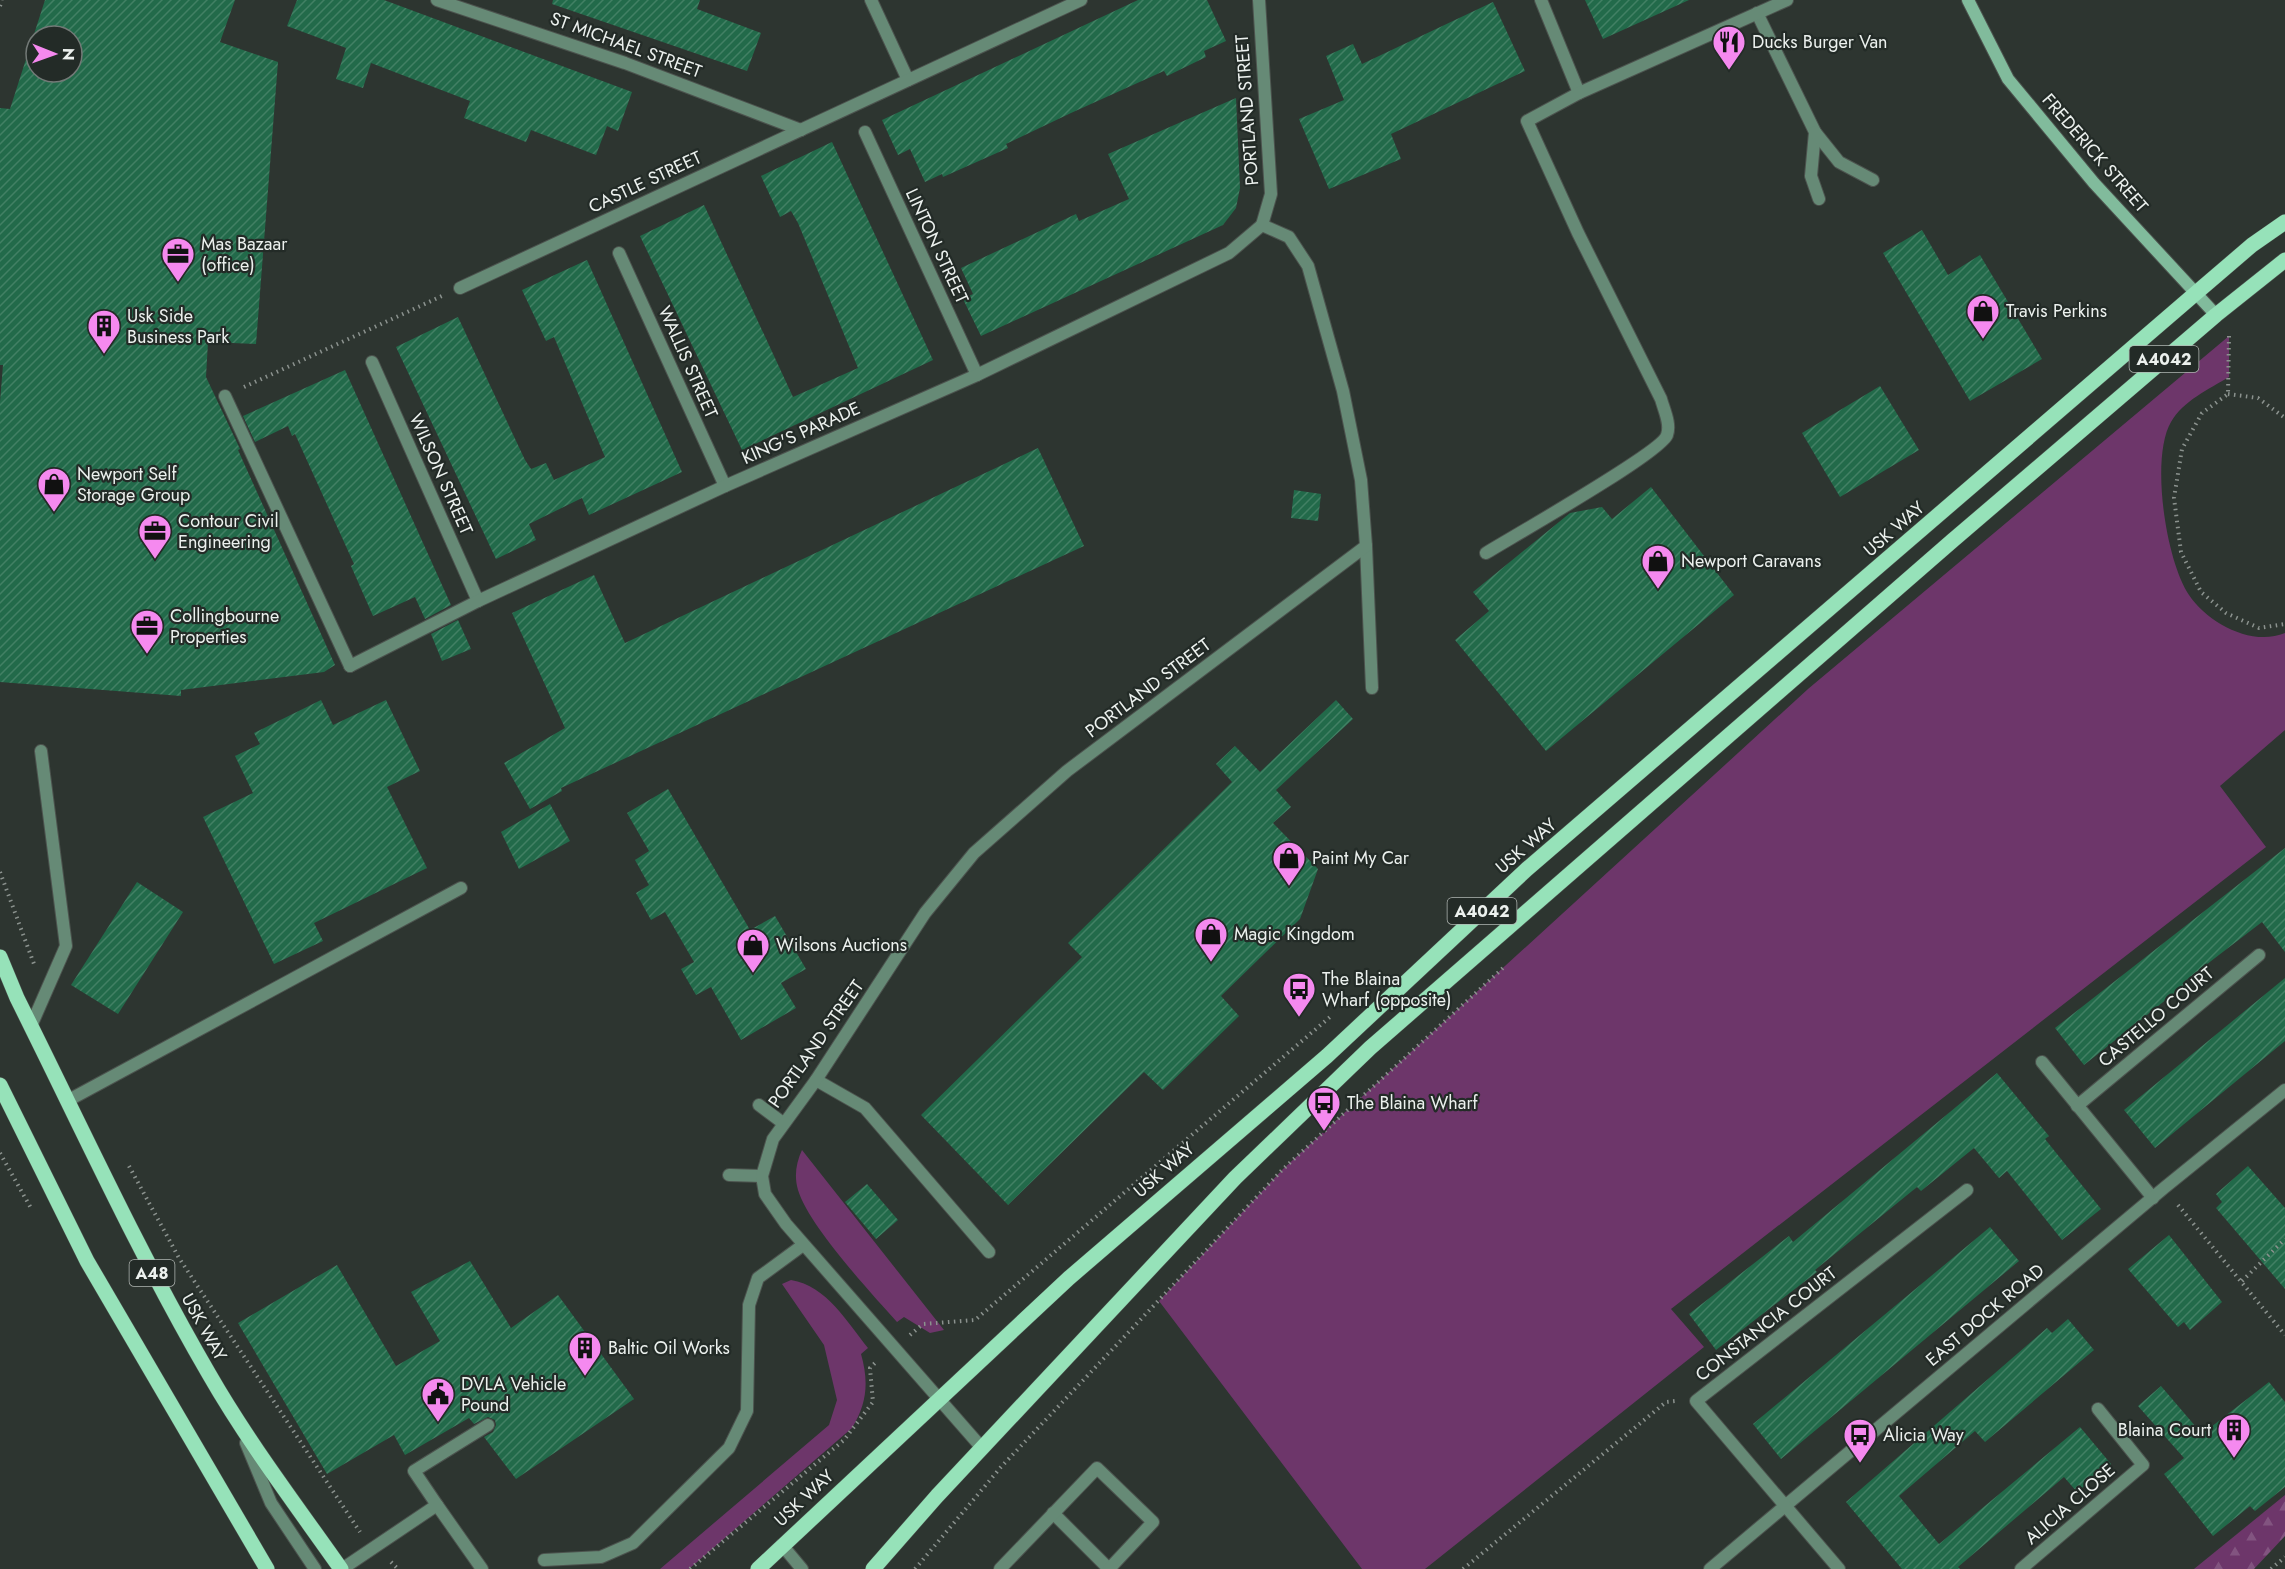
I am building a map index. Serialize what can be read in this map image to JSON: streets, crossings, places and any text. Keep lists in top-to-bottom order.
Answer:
{
  "streets": {
    "main road": ["A4042", "USK WAY", "A48"],
    "street": [
      "ST MICHAEL STREET",
      "PORTLAND STREET",
      "FREDERICK STREET",
      "CASTLE STREET",
      "LINTON STREET",
      "WALLIS STREET",
      "KING'S PARADE",
      "WILSON STREET",
      "CASTELLO COURT",
      "EAST DOCK ROAD",
      "CONSTANCIA COURT",
      "ALICIA CLOSE"
    ]
  },
  "crossings": [
    ["ST MICHAEL STREET", "CASTLE STREET"],
    ["PORTLAND STREET", "KING'S PARADE"],
    ["FREDERICK STREET", "A4042"],
    ["FREDERICK STREET", "USK WAY"],
    ["LINTON STREET", "KING'S PARADE"],
    ["WALLIS STREET", "KING'S PARADE"],
    ["KING'S PARADE", "WILSON STREET"],
    ["EAST DOCK ROAD", "CONSTANCIA COURT"]
  ],
  "places": {
    "restaurant": ["Ducks Burger Van"],
    "office": ["Mas Bazaar (office)", "Contour Civil Engineering", "Collingbourne Properties"],
    "shop": [
      "Travis Perkins",
      "Newport Self Storage Group",
      "Newport Caravans",
      "Paint My Car",
      "Magic Kingdom",
      "Wilsons Auctions"
    ],
    "building": ["Usk Side Business Park", "Baltic Oil Works", "Blaina Court"],
    "bus stop": ["The Blaina Wharf (opposite)", "The Blaina Wharf", "Alicia Way"],
    "public building": ["DVLA Vehicle Pound"]
  },
  "north": "right"
}
